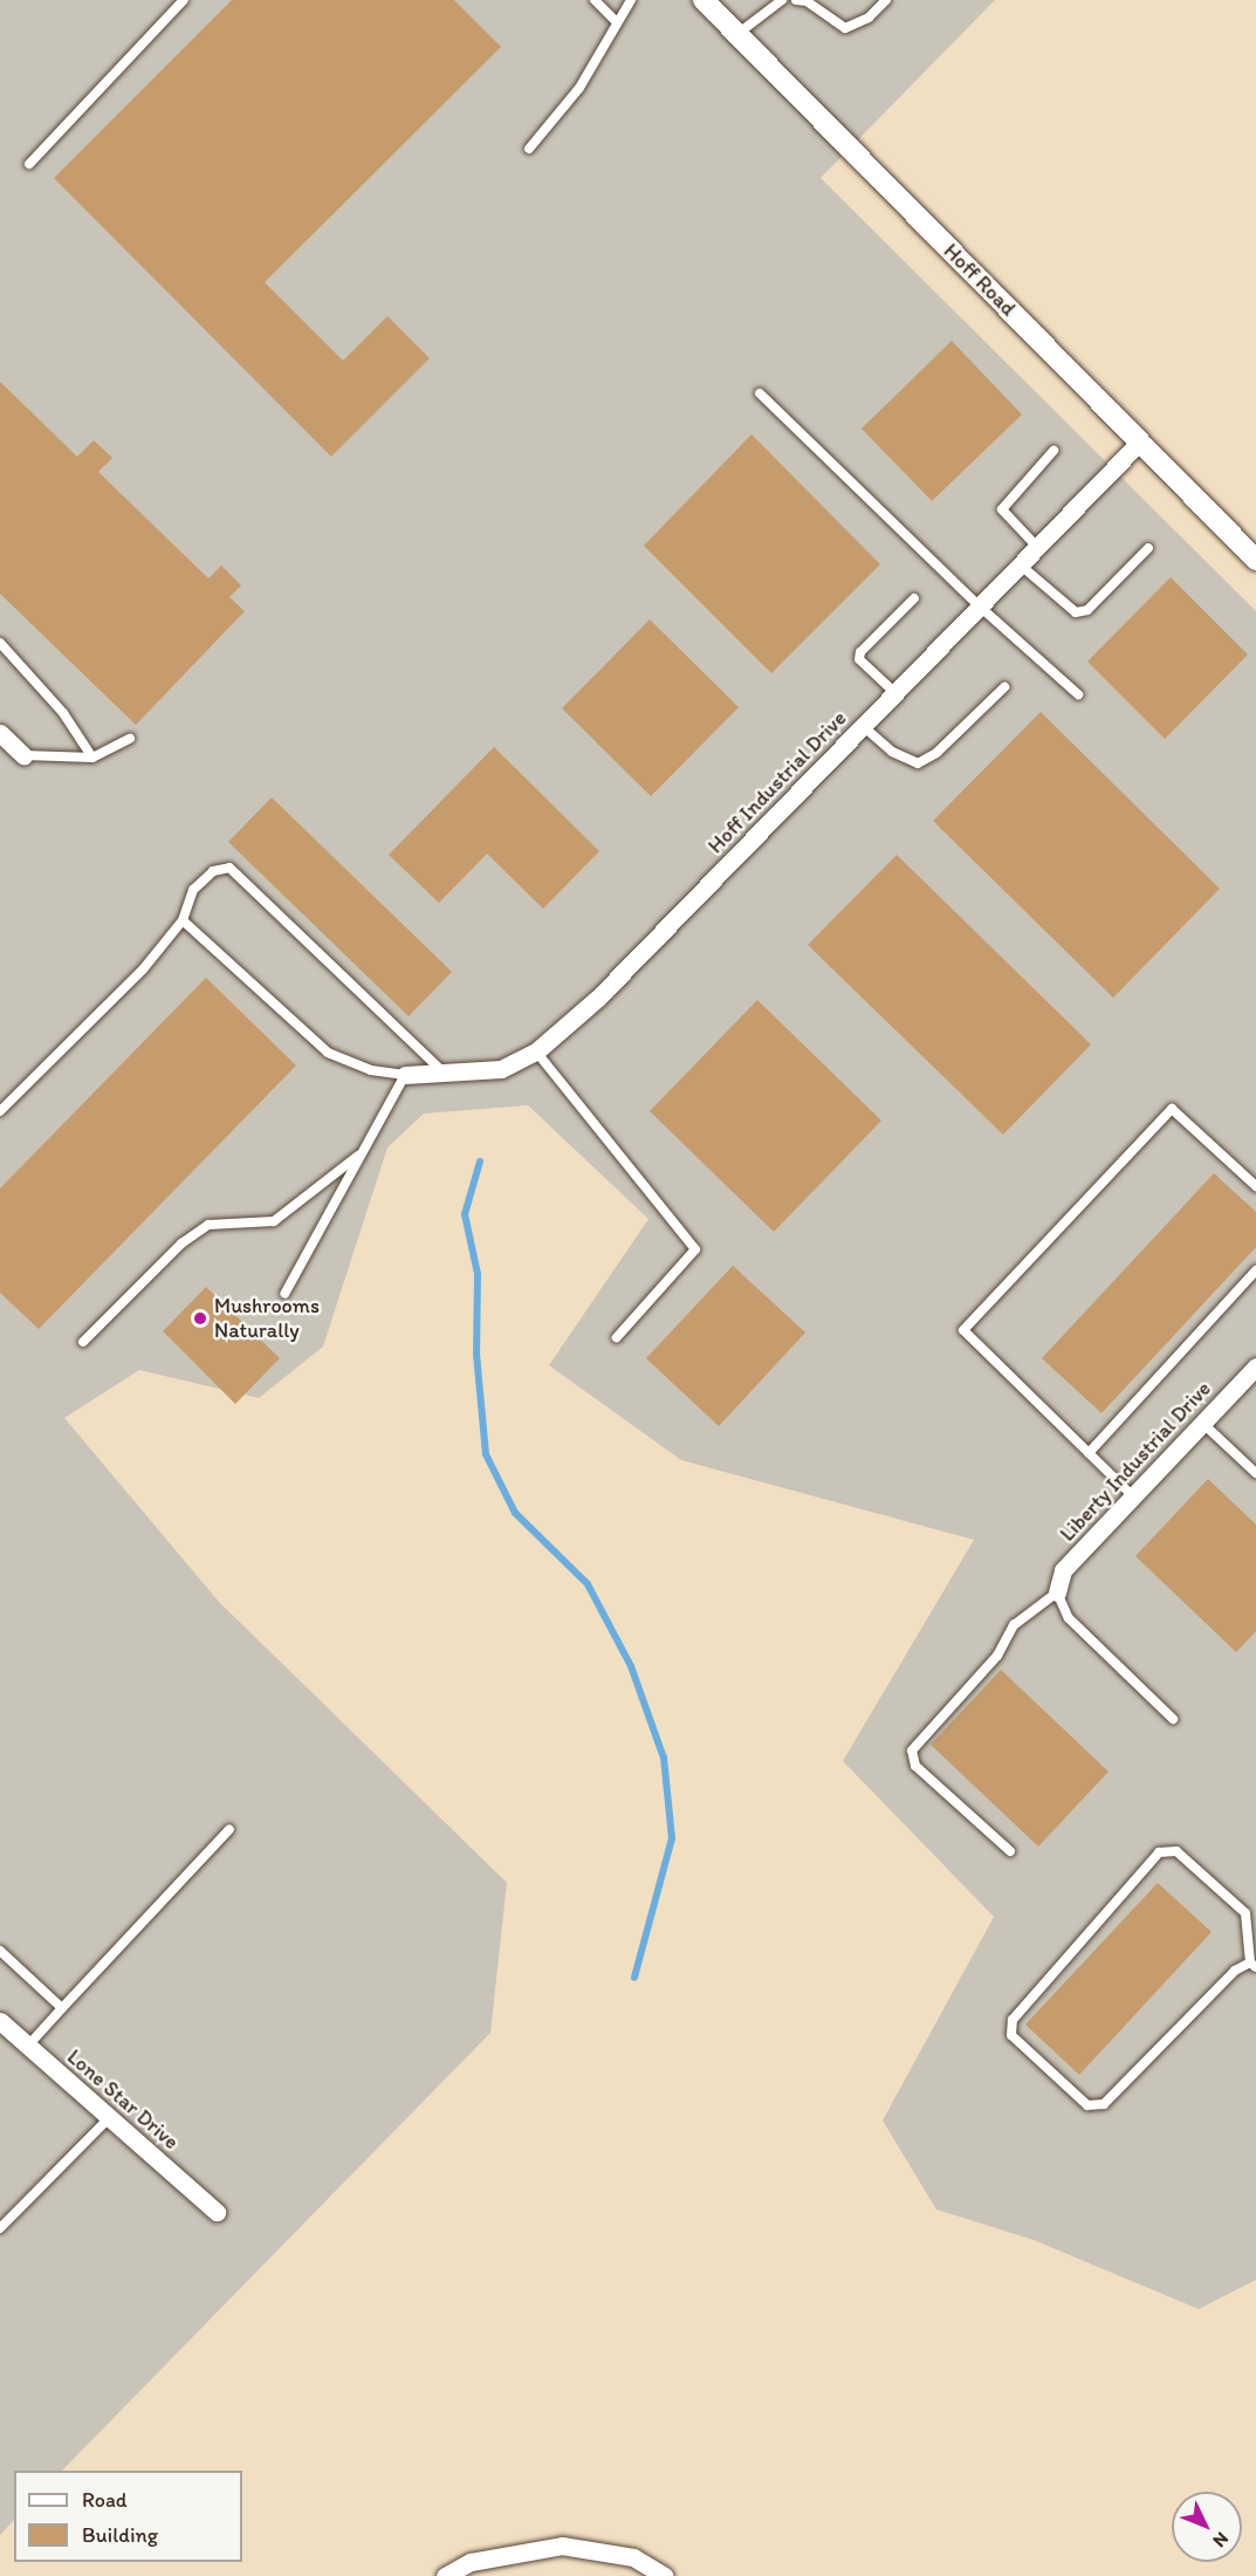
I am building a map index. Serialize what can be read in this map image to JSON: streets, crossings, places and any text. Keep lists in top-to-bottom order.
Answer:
{
  "streets": {
    "street": [
      "Hoff Road",
      "Hoff Industrial Drive",
      "Liberty Industrial Drive",
      "Lone Star Drive"
    ]
  },
  "crossings": [
    ["Hoff Road", "Hoff Industrial Drive"]
  ],
  "places": ["Mushrooms Naturally"],
  "legend": ["Road", "Building"],
  "north": "bottom right"
}
